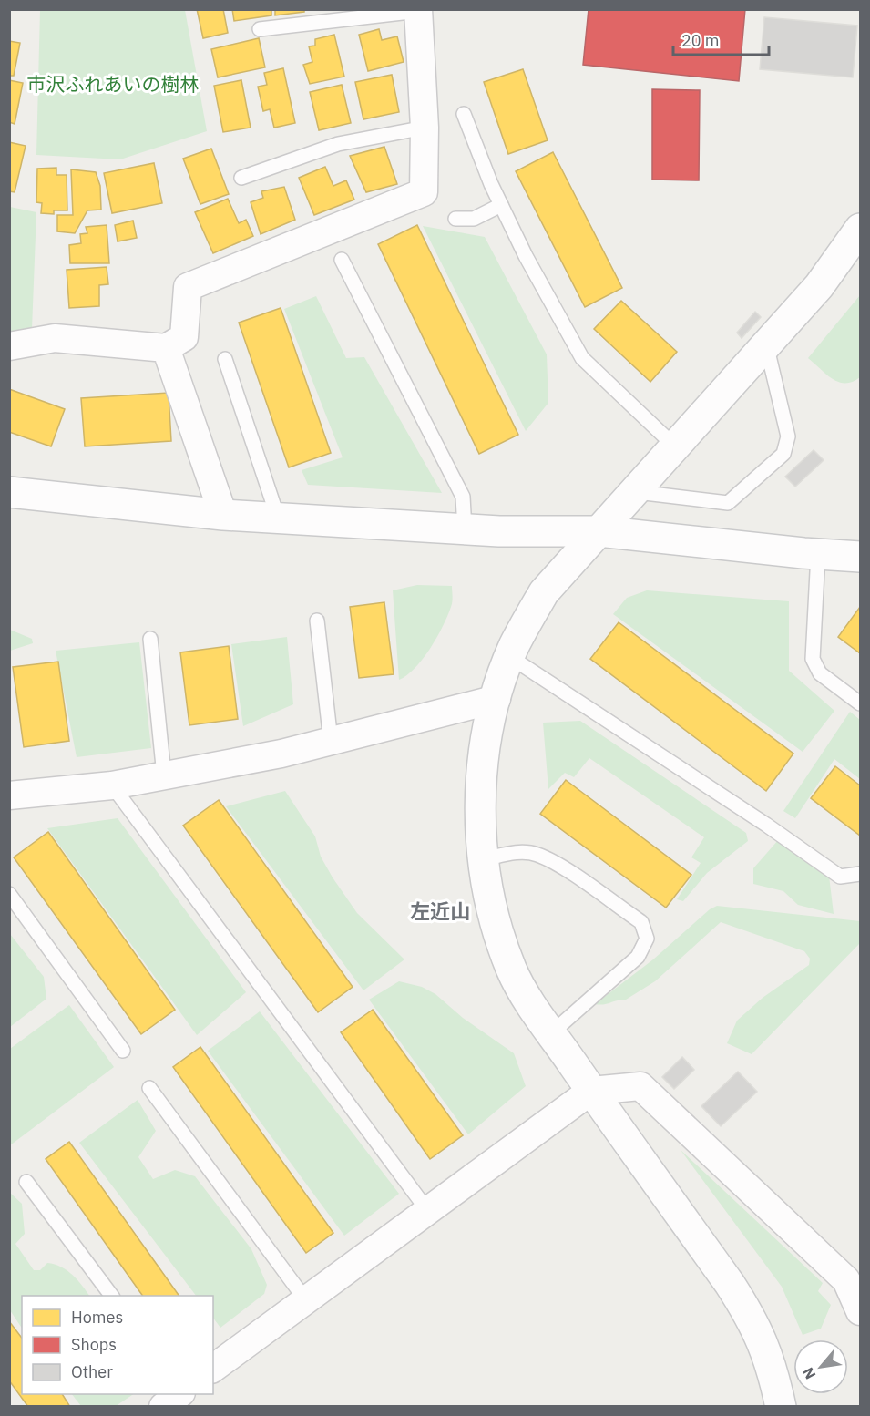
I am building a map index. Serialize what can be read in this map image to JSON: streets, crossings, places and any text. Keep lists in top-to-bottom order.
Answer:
{
  "districts": ["左近山"],
  "parks": ["市沢ふれあいの樹林"],
  "legend": ["Homes", "Shops", "Other"],
  "scale_bar": "20 m",
  "north": "bottom left"
}
